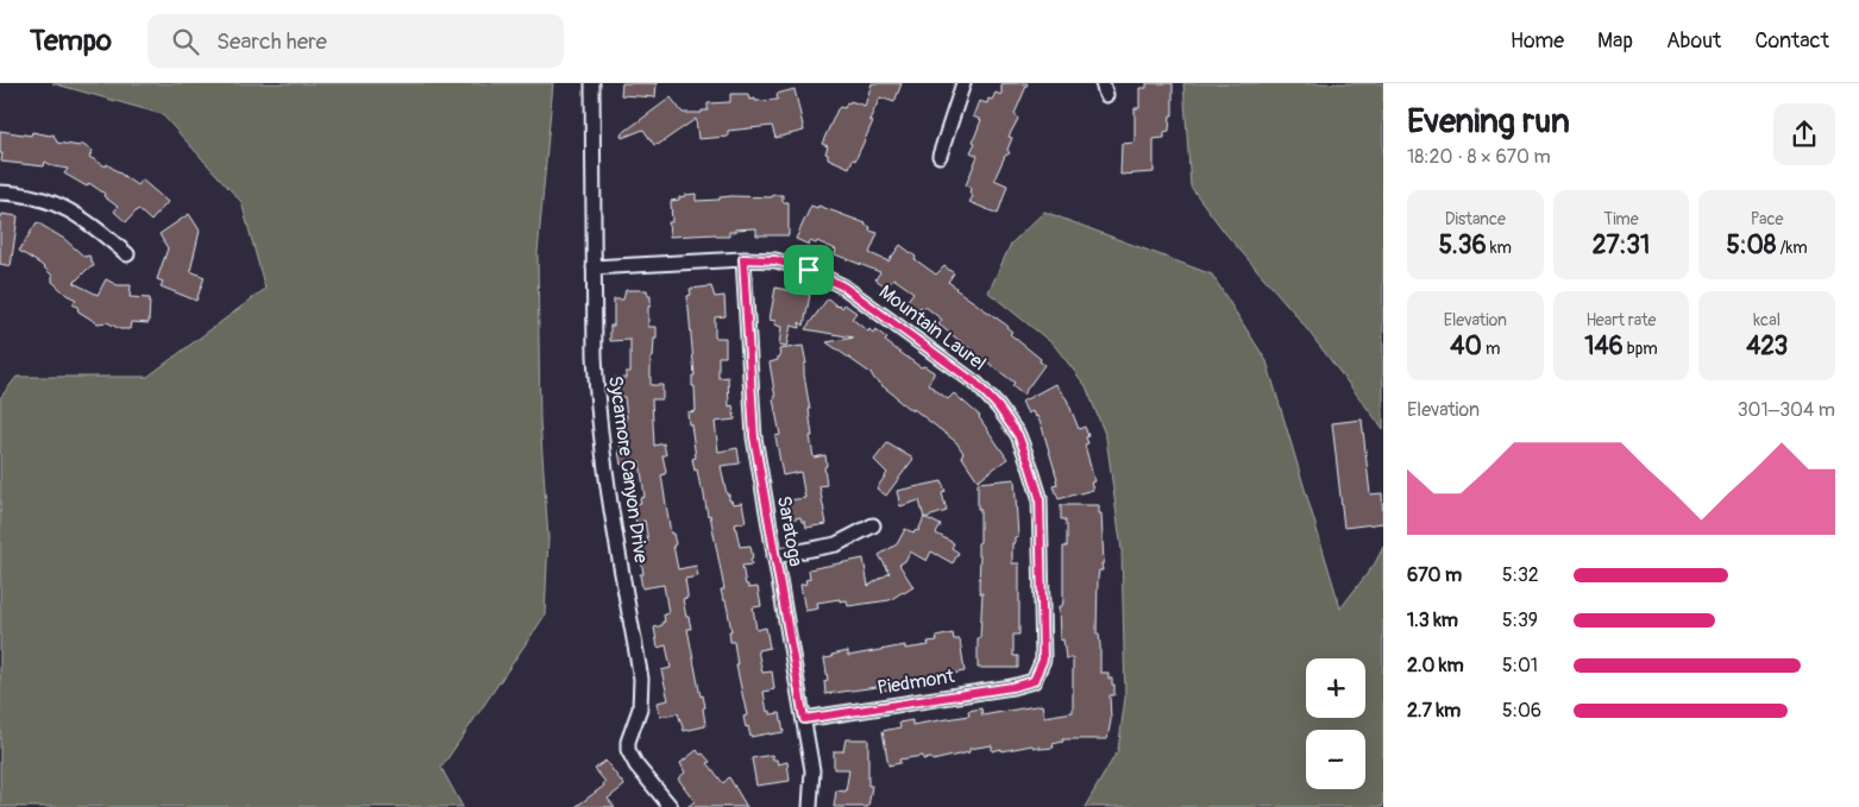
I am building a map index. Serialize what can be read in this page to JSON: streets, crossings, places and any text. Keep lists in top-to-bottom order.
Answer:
{
  "streets": {
    "street": [
      "Mountain Laurel",
      "Sycamore Canyon Drive",
      "Saratoga",
      "Piedmont"
    ]
  },
  "crossings": [
    ["Mountain Laurel", "Sycamore Canyon Drive"],
    ["Mountain Laurel", "Saratoga"],
    ["Mountain Laurel", "Piedmont"],
    ["Saratoga", "Piedmont"]
  ],
  "page": {
    "header": "Tempo",
    "search": "Search here",
    "nav": [
      "Home",
      "Map",
      "About",
      "Contact"
    ],
    "heading": ["Evening run", "18:20 · 8 × 670 m"],
    "stats": [
      ["Distance", "5.36 km"],
      ["Time", "27:31"],
      ["Pace", "5:08 /km"],
      ["Elevation", "40 m"],
      ["Heart rate", "146 bpm"],
      ["kcal", "423"]
    ],
    "chart": ["Elevation", "301–304 m"],
    "list": [
      {
        "name": "670 m",
        "note": "5:32"
      },
      {
        "name": "1.3 km",
        "note": "5:39"
      },
      {
        "name": "2.0 km",
        "note": "5:01"
      },
      {
        "name": "2.7 km",
        "note": "5:06"
      }
    ],
    "map_buttons": ["+", "−"]
  }
}
